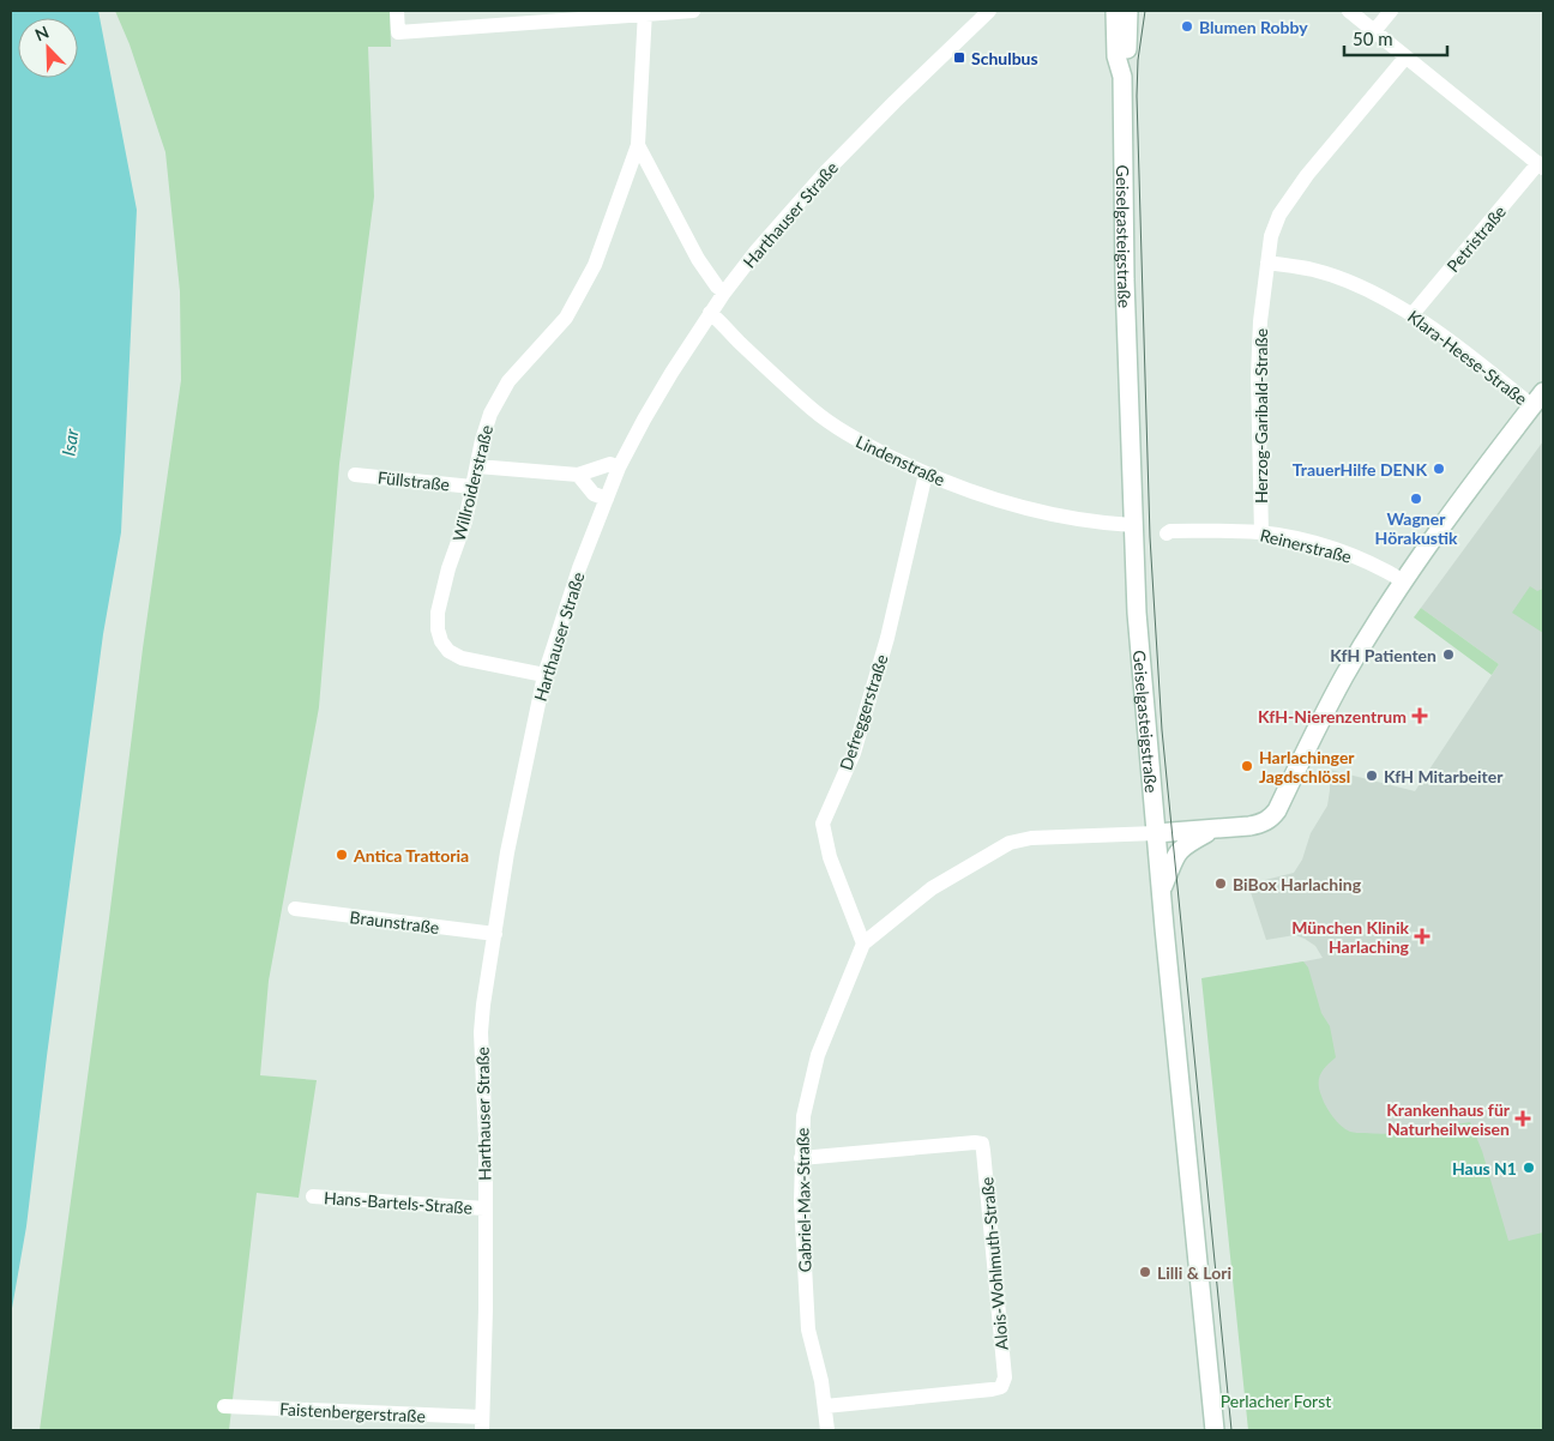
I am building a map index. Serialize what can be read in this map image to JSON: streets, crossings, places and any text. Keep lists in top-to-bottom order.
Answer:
{
  "streets": {
    "main road": ["Geiselgasteigstraße"],
    "street": [
      "Harthauser Straße",
      "Petristraße",
      "Klara-Heese-Straße",
      "Herzog-Garibald-Straße",
      "Lindenstraße",
      "Füllstraße",
      "Willroiderstraße",
      "Reinerstraße",
      "Defreggerstraße",
      "Braunstraße",
      "Gabriel-Max-Straße",
      "Hans-Bartels-Straße",
      "Alois-Wohlmuth-Straße",
      "Faistenbergerstraße"
    ]
  },
  "crossings": [
    ["Harthauser Straße", "Lindenstraße"],
    ["Harthauser Straße", "Willroiderstraße"],
    ["Harthauser Straße", "Braunstraße"],
    ["Harthauser Straße", "Hans-Bartels-Straße"],
    ["Harthauser Straße", "Faistenbergerstraße"],
    ["Geiselgasteigstraße", "Lindenstraße"],
    ["Geiselgasteigstraße", "Gabriel-Max-Straße"],
    ["Petristraße", "Klara-Heese-Straße"],
    ["Klara-Heese-Straße", "Herzog-Garibald-Straße"],
    ["Herzog-Garibald-Straße", "Reinerstraße"],
    ["Lindenstraße", "Defreggerstraße"],
    ["Füllstraße", "Willroiderstraße"],
    ["Defreggerstraße", "Gabriel-Max-Straße"],
    ["Gabriel-Max-Straße", "Alois-Wohlmuth-Straße"]
  ],
  "water": ["Isar"],
  "parks": ["Perlacher Forst"],
  "places": {
    "other": [
      "Blumen Robby",
      "TrauerHilfe DENK",
      "Wagner Hörakustik",
      "KfH Patienten",
      "Harlachinger Jagdschlössl",
      "KfH Mitarbeiter",
      "Antica Trattoria",
      "BiBox Harlaching",
      "Haus N1",
      "Lilli & Lori"
    ],
    "transit": ["Schulbus"],
    "health": ["KfH-Nierenzentrum", "München Klinik Harlaching", "Krankenhaus für Naturheilweisen"]
  },
  "scale_bar": "50 m",
  "north": "top left"
}
